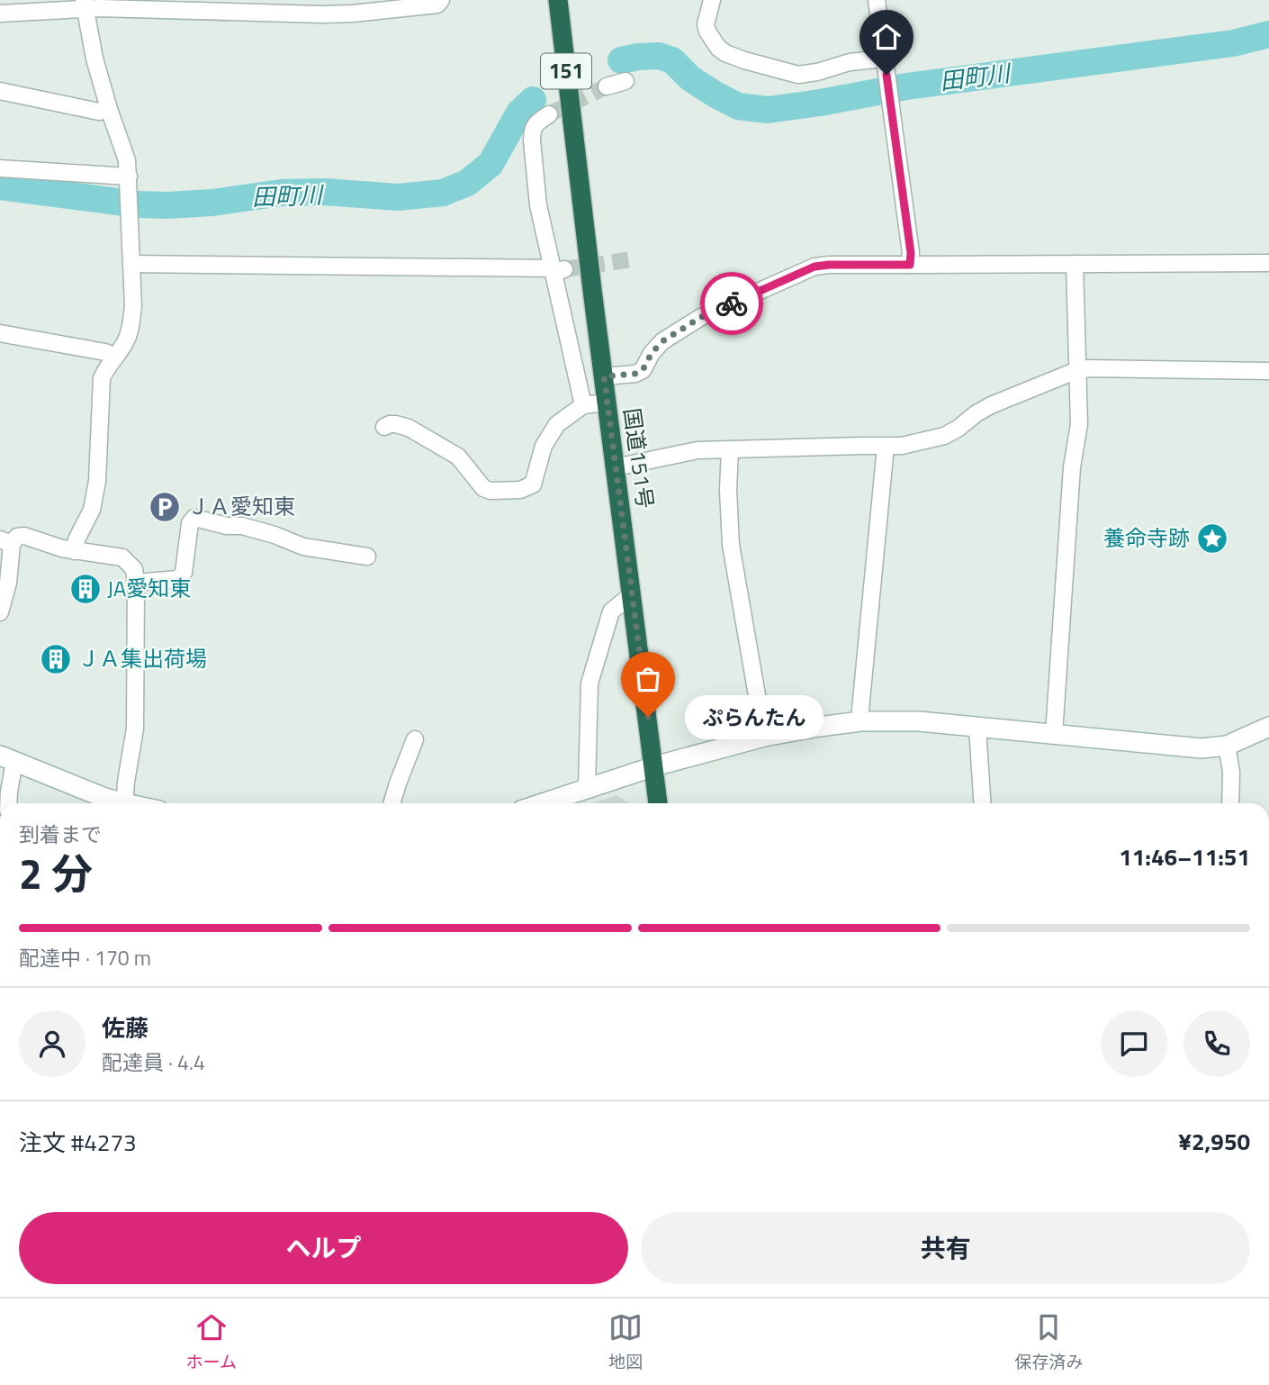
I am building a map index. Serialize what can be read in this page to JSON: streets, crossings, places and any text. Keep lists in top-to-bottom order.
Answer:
{
  "streets": {
    "highway": ["151", "国道151号"]
  },
  "water": ["田町川"],
  "places": {
    "parking": ["ＪＡ愛知東"],
    "place": ["養命寺跡"],
    "building": ["JA愛知東", "ＪＡ集出荷場"],
    "other": ["ぷらんたん"]
  },
  "page": {
    "bubble": "ぷらんたん",
    "heading": ["2 分", "到着まで", "11:46–11:51"],
    "panel": [
      "佐藤",
      "配達員 · 4.4",
      "注文 #4273",
      "¥2,950"
    ],
    "bar": "配達中 · 170 m",
    "buttons": ["ヘルプ", "共有"],
    "tabs": ["ホーム", "地図", "保存済み"]
  }
}
